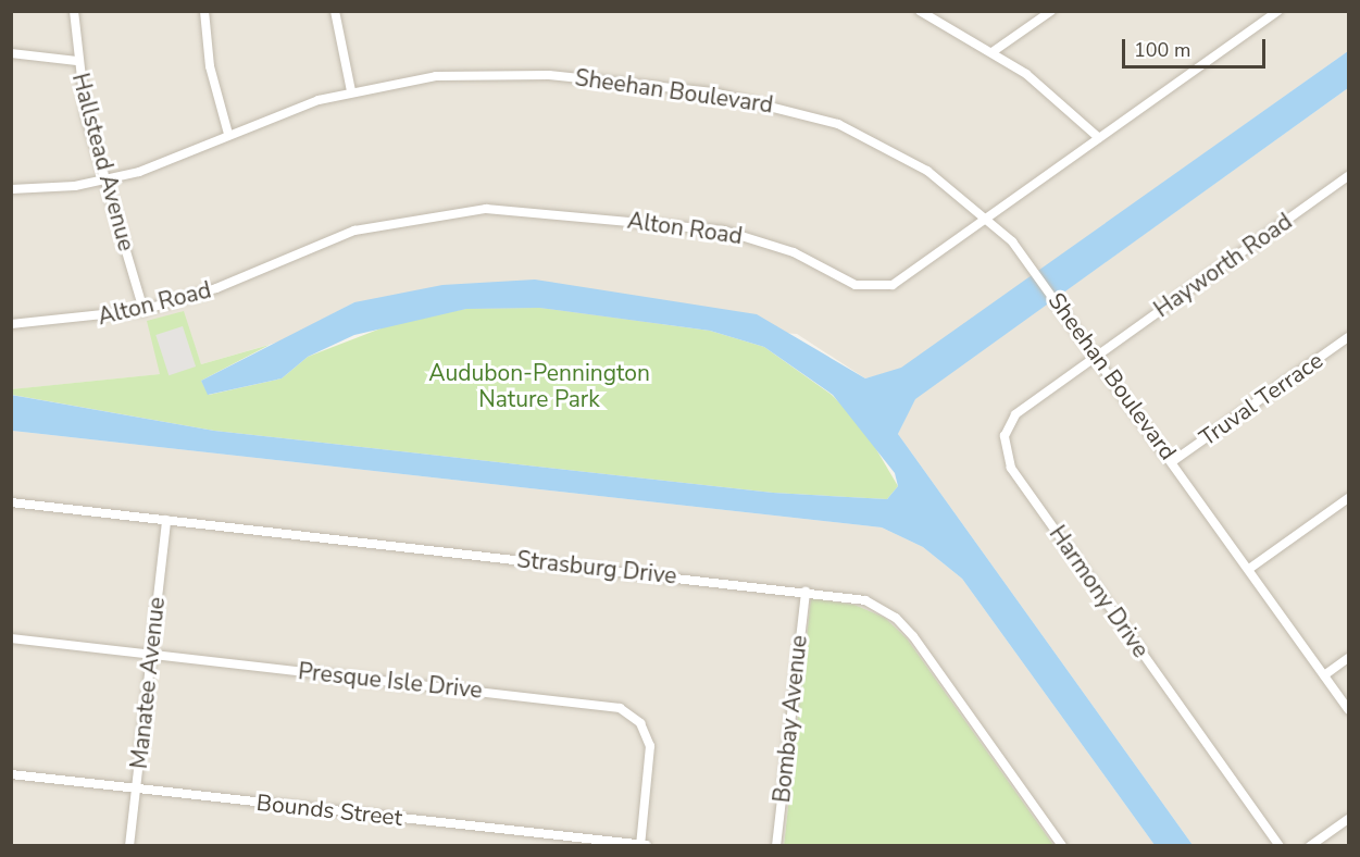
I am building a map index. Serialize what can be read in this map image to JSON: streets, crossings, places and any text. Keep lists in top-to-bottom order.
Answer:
{
  "streets": {
    "street": [
      "Sheehan Boulevard",
      "Hallstead Avenue",
      "Alton Road",
      "Hayworth Road",
      "Truval Terrace",
      "Strasburg Drive",
      "Harmony Drive",
      "Presque Isle Drive",
      "Manatee Avenue",
      "Bombay Avenue",
      "Bounds Street"
    ]
  },
  "crossings": [
    ["Sheehan Boulevard", "Hallstead Avenue"],
    ["Sheehan Boulevard", "Alton Road"],
    ["Sheehan Boulevard", "Hayworth Road"],
    ["Sheehan Boulevard", "Truval Terrace"],
    ["Sheehan Boulevard", "Harmony Drive"],
    ["Hallstead Avenue", "Alton Road"],
    ["Hayworth Road", "Harmony Drive"],
    ["Strasburg Drive", "Manatee Avenue"],
    ["Strasburg Drive", "Bombay Avenue"],
    ["Presque Isle Drive", "Manatee Avenue"],
    ["Presque Isle Drive", "Bounds Street"],
    ["Manatee Avenue", "Bounds Street"]
  ],
  "parks": ["Audubon-Pennington Nature Park"],
  "scale_bar": "100 m"
}
